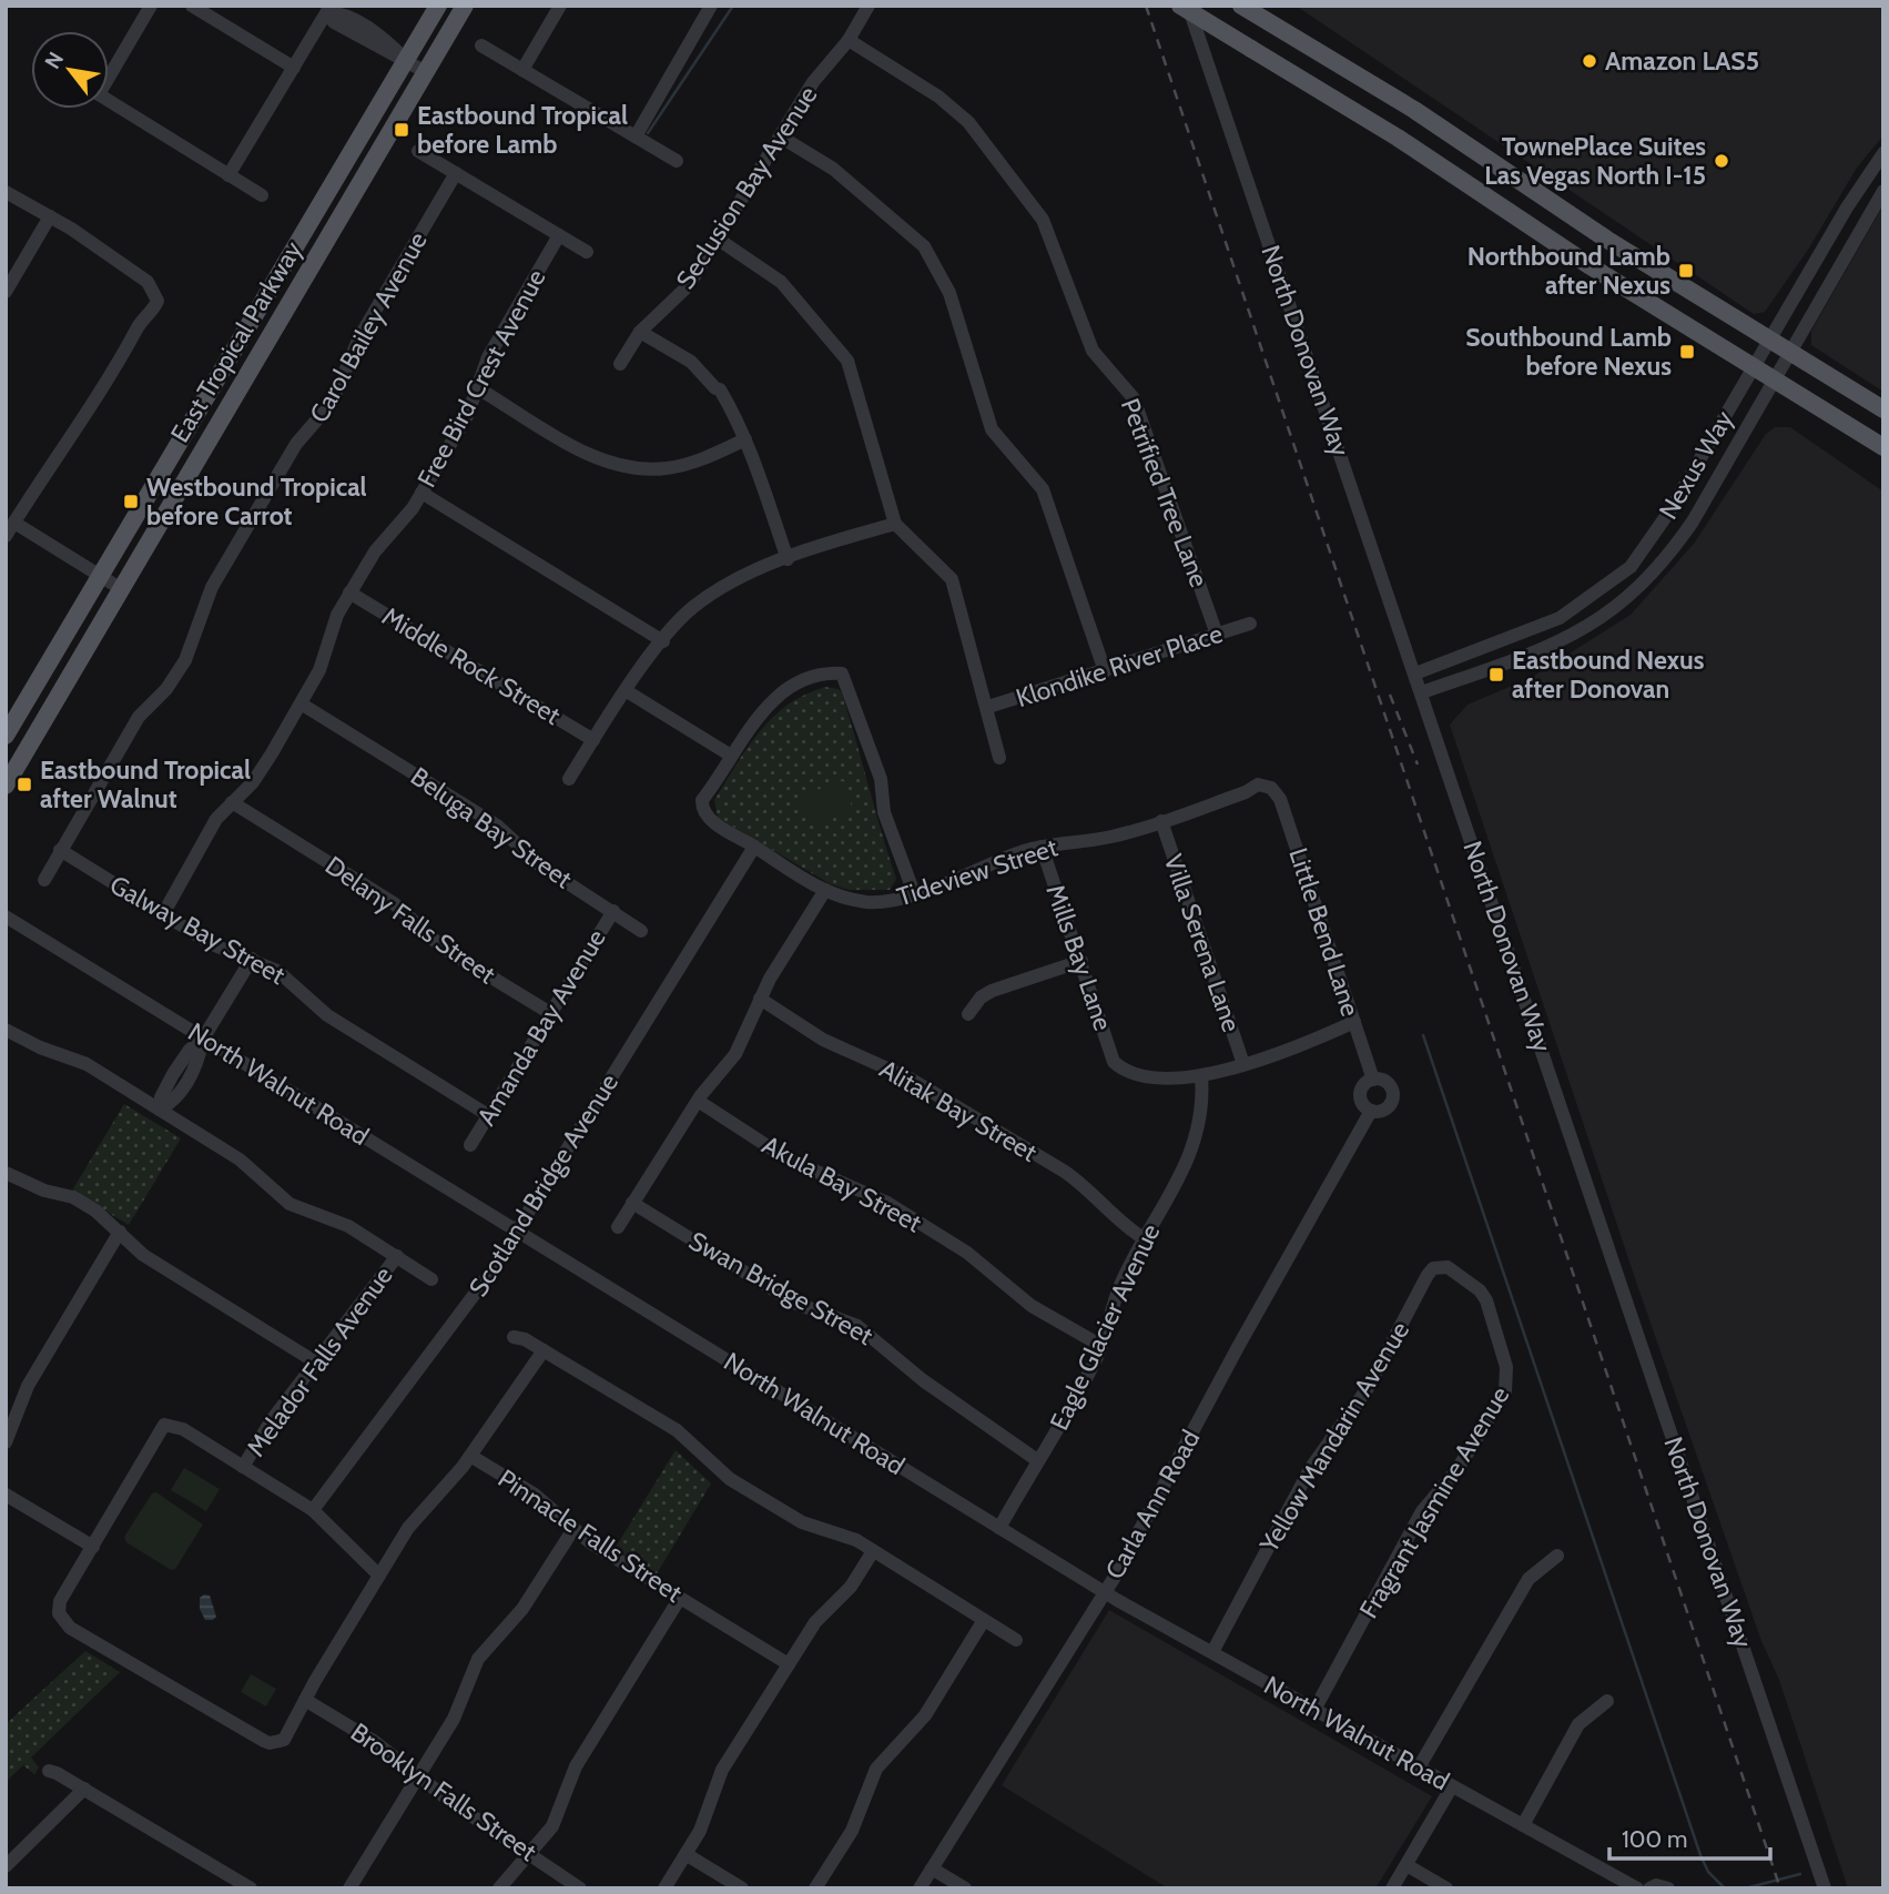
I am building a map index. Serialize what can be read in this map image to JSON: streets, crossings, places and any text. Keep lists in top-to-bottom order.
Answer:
{
  "streets": {
    "main road": ["East Tropical Parkway"],
    "street": [
      "Seclusion Bay Avenue",
      "Carol Bailey Avenue",
      "North Donovan Way",
      "Free Bird Crest Avenue",
      "Nexus Way",
      "Petrified Tree Lane",
      "Middle Rock Street",
      "Klondike River Place",
      "Beluga Bay Street",
      "Tideview Street",
      "Delany Falls Street",
      "Galway Bay Street",
      "Little Bend Lane",
      "Villa Serena Lane",
      "Mills Bay Lane",
      "Amanda Bay Avenue",
      "North Walnut Road",
      "Alitak Bay Street",
      "Akula Bay Street",
      "Scotland Bridge Avenue",
      "Swan Bridge Street",
      "Eagle Glacier Avenue",
      "Melador Falls Avenue",
      "Yellow Mandarin Avenue",
      "Fragrant Jasmine Avenue",
      "Carla Ann Road",
      "Pinnacle Falls Street",
      "Brooklyn Falls Street"
    ]
  },
  "crossings": [
    ["Seclusion Bay Avenue", "Petrified Tree Lane"],
    ["Carol Bailey Avenue", "Galway Bay Street"],
    ["North Donovan Way", "Nexus Way"],
    ["Free Bird Crest Avenue", "Middle Rock Street"],
    ["Free Bird Crest Avenue", "Beluga Bay Street"],
    ["Free Bird Crest Avenue", "Delany Falls Street"],
    ["Free Bird Crest Avenue", "Galway Bay Street"],
    ["Petrified Tree Lane", "Klondike River Place"],
    ["Beluga Bay Street", "Amanda Bay Avenue"],
    ["Tideview Street", "Little Bend Lane"],
    ["Tideview Street", "Villa Serena Lane"],
    ["Tideview Street", "Mills Bay Lane"],
    ["Tideview Street", "Scotland Bridge Avenue"],
    ["Delany Falls Street", "Amanda Bay Avenue"],
    ["Galway Bay Street", "Amanda Bay Avenue"],
    ["Little Bend Lane", "Carla Ann Road"],
    ["Mills Bay Lane", "Eagle Glacier Avenue"],
    ["North Walnut Road", "Scotland Bridge Avenue"],
    ["North Walnut Road", "Eagle Glacier Avenue"],
    ["North Walnut Road", "Yellow Mandarin Avenue"],
    ["North Walnut Road", "Fragrant Jasmine Avenue"],
    ["North Walnut Road", "Carla Ann Road"],
    ["Alitak Bay Street", "Eagle Glacier Avenue"],
    ["Akula Bay Street", "Eagle Glacier Avenue"],
    ["Swan Bridge Street", "Eagle Glacier Avenue"],
    ["Yellow Mandarin Avenue", "Fragrant Jasmine Avenue"]
  ],
  "places": {
    "other": ["Amazon LAS5", "TownePlace Suites Las Vegas North I-15"],
    "transit": [
      "Eastbound Tropical before Lamb",
      "Northbound Lamb after Nexus",
      "Southbound Lamb before Nexus",
      "Westbound Tropical before Carrot",
      "Eastbound Nexus after Donovan",
      "Eastbound Tropical after Walnut"
    ]
  },
  "scale_bar": "100 m",
  "north": "top left"
}
